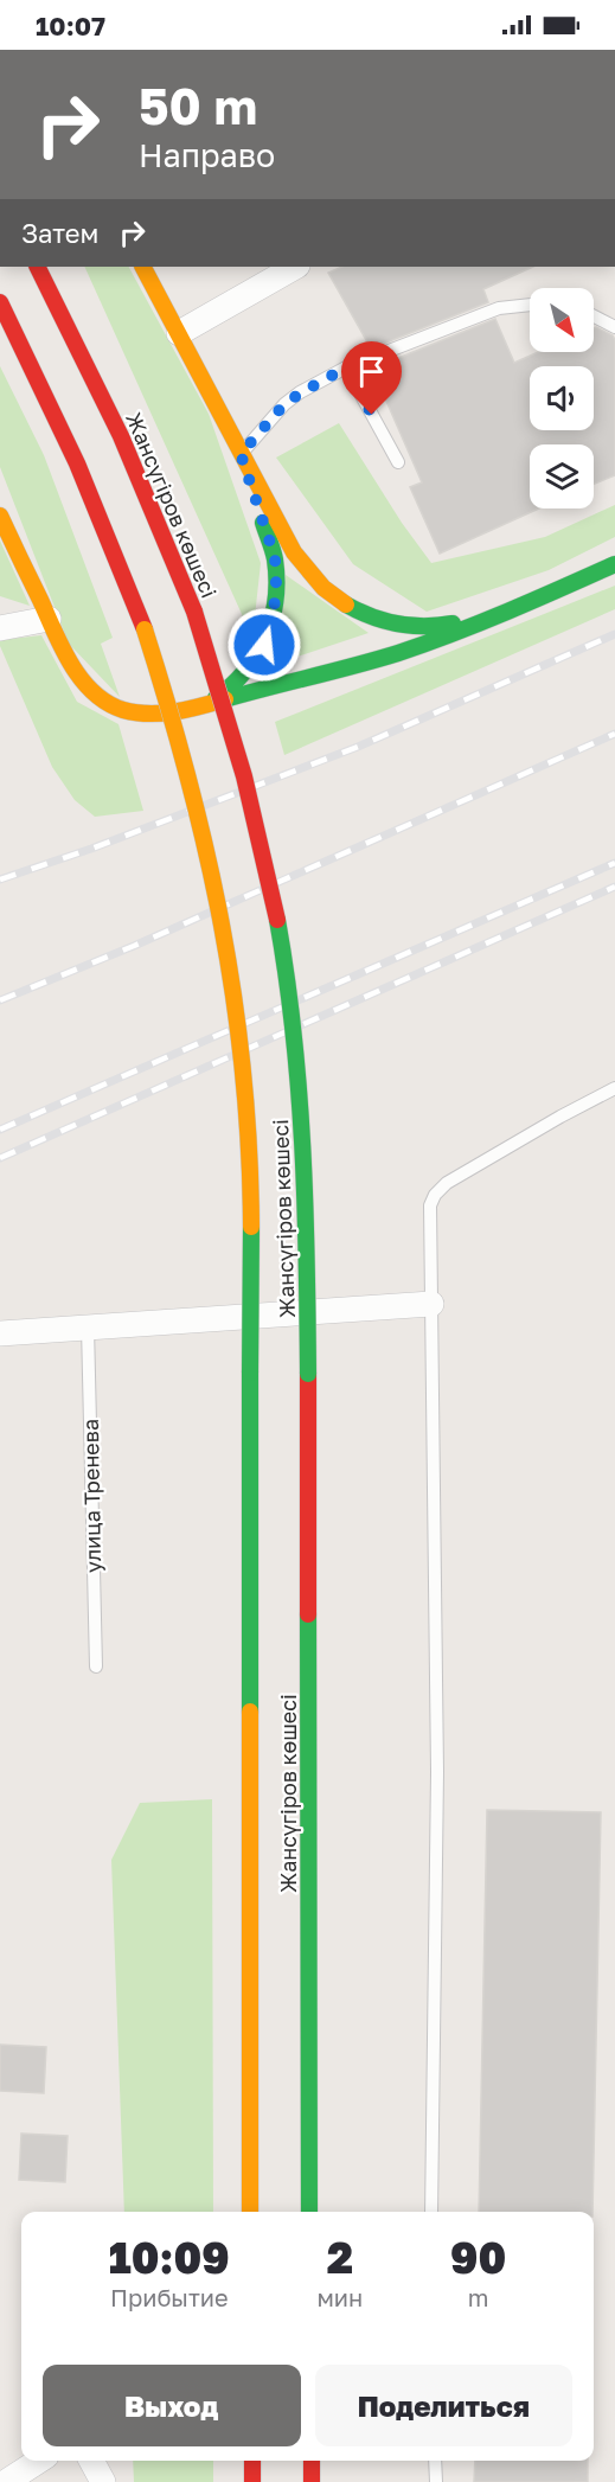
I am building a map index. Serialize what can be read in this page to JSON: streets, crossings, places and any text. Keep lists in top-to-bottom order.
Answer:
{
  "streets": {
    "main road": ["Жансүгіров көшесі"],
    "lane": ["улица Тренева"]
  },
  "north": "bottom right",
  "page": {
    "status": "10:07",
    "turn": ["50 m", "Направо"],
    "then": "Затем",
    "eta": [
      "10:09",
      "Прибытие",
      "2",
      "мин",
      "90",
      "m"
    ],
    "buttons": ["Выход", "Поделиться"]
  }
}
